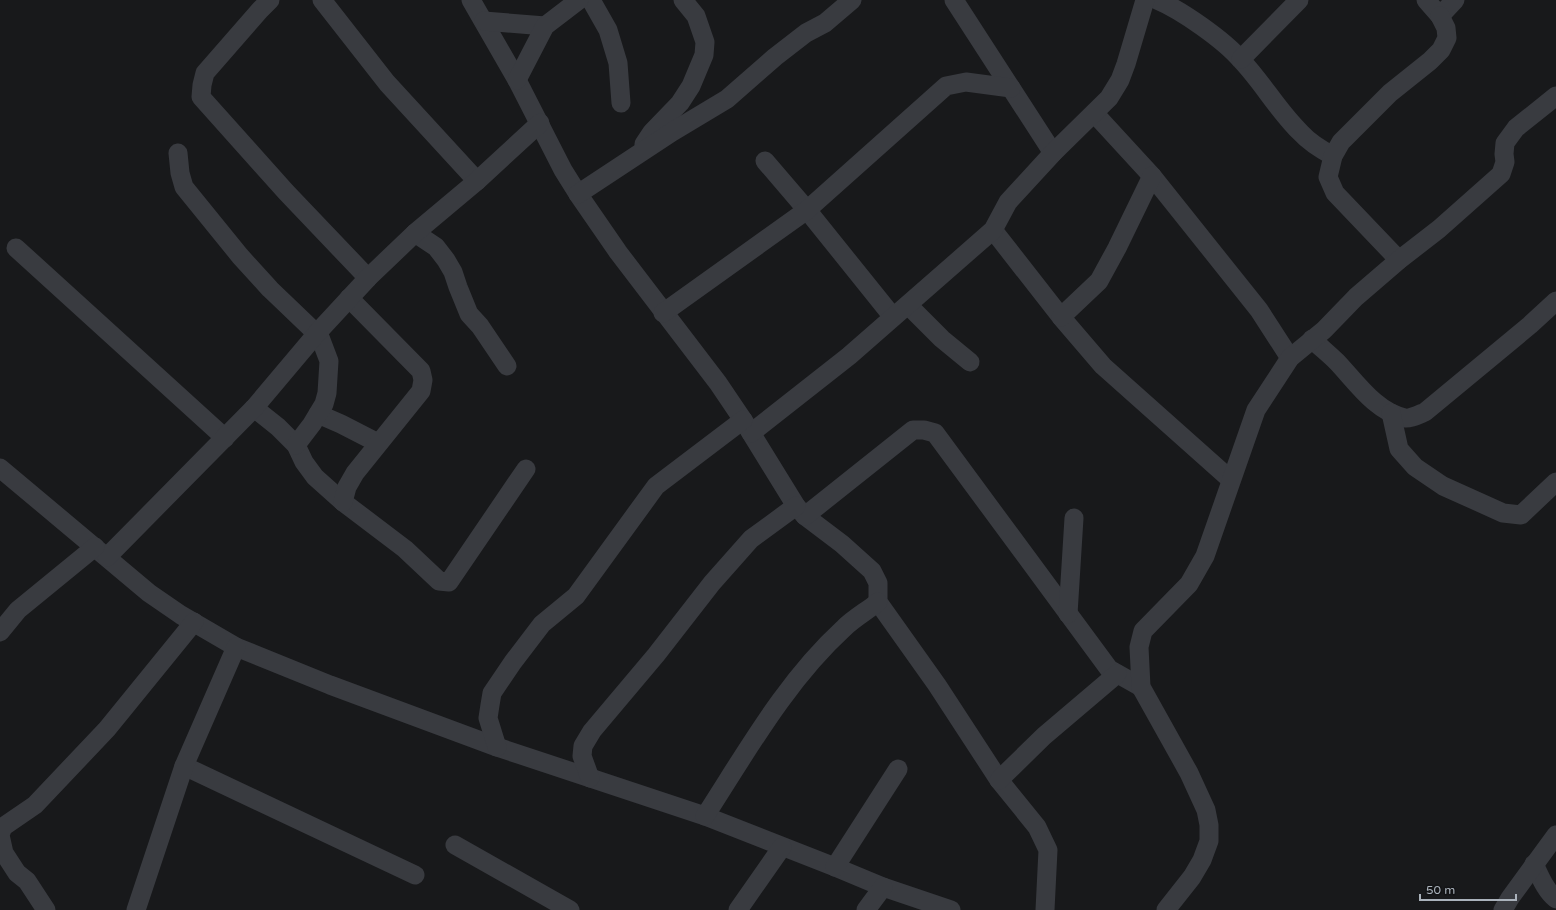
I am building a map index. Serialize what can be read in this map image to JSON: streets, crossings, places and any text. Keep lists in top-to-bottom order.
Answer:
{
  "scale_bar": "50 m"
}
